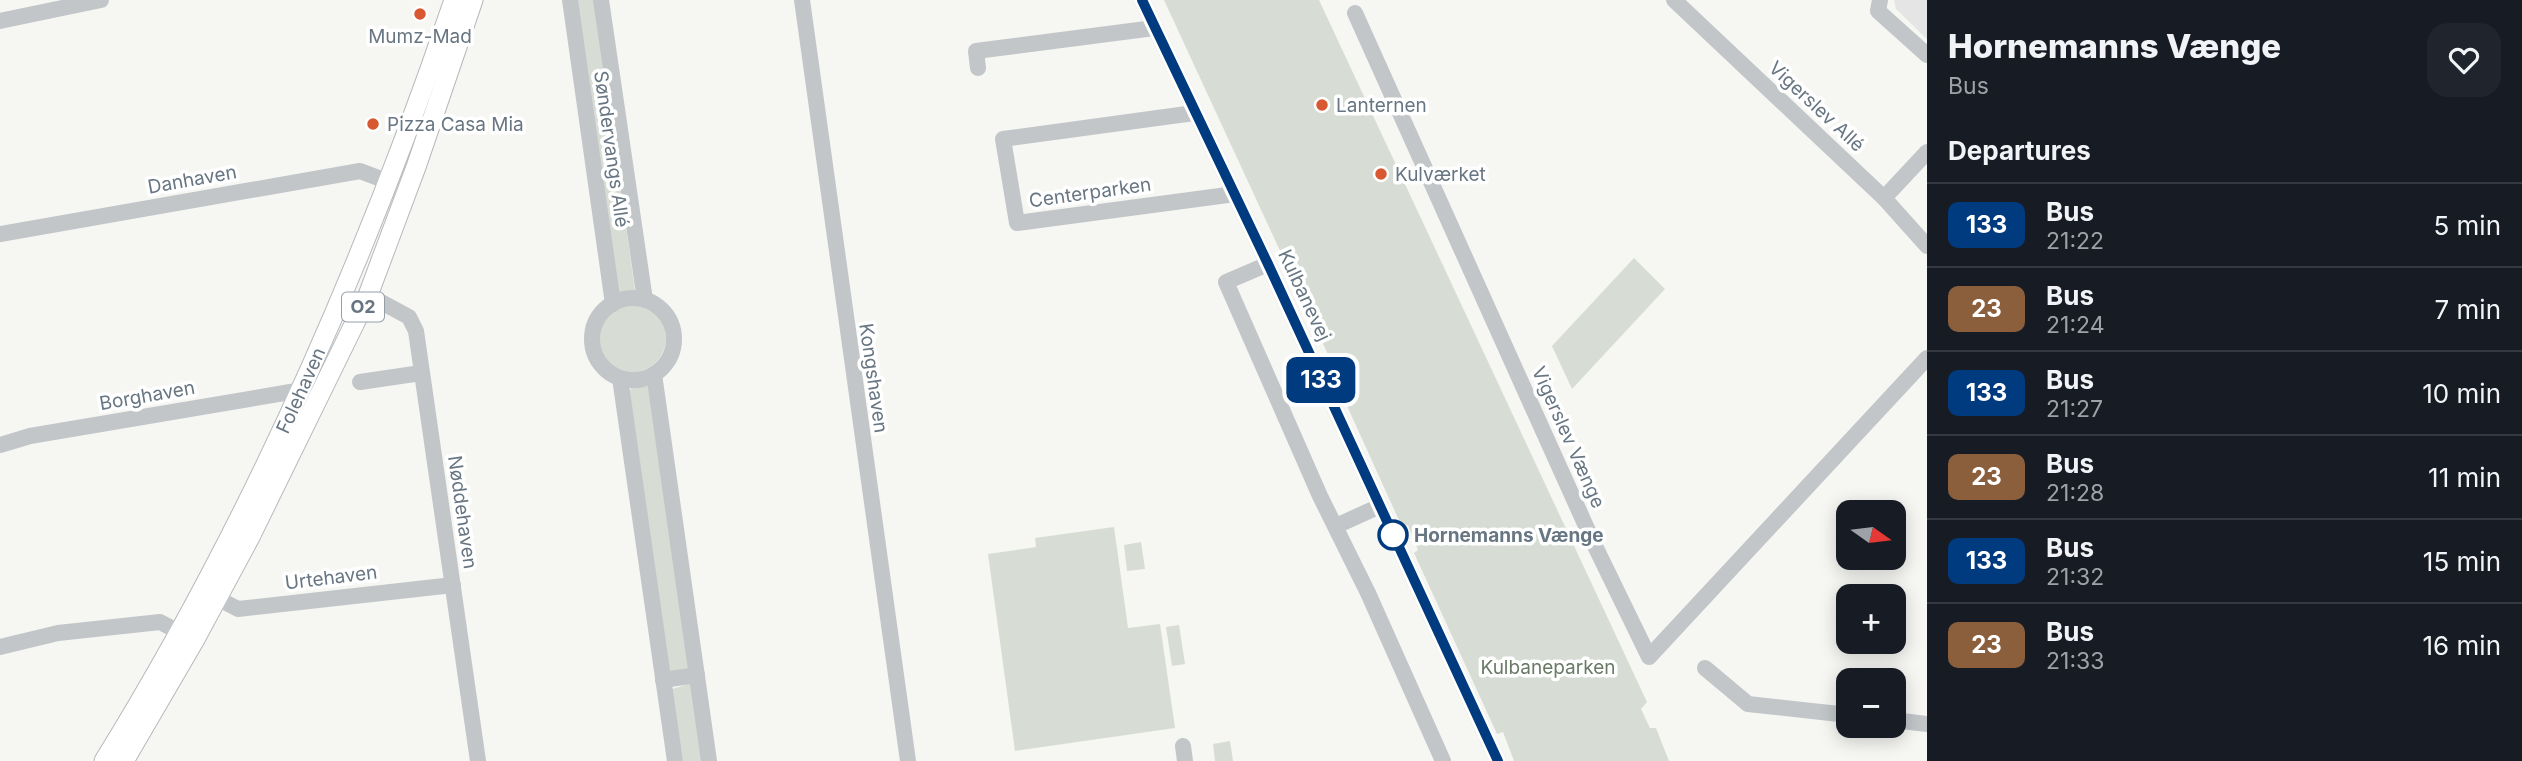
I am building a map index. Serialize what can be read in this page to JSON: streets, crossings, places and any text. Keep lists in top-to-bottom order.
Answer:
{
  "streets": {
    "main road": ["O2", "Folehaven"],
    "street": [
      "Vigerslev Allé",
      "Søndervangs Allé",
      "Danhaven",
      "Centerparken",
      "Kulbanevej",
      "Kongshaven",
      "Borghaven",
      "Vigerslev Vænge",
      "Nøddehaven",
      "Urtehaven"
    ]
  },
  "crossings": [
    ["Danhaven", "Folehaven"],
    ["Centerparken", "Kulbanevej"],
    ["Folehaven", "Borghaven"],
    ["Folehaven", "Nøddehaven"],
    ["Folehaven", "Urtehaven"],
    ["Nøddehaven", "Urtehaven"]
  ],
  "parks": ["Kulbaneparken"],
  "places": [
    "Mumz-Mad",
    "Lanternen",
    "Pizza Casa Mia",
    "Kulværket",
    "Hornemanns Vænge"
  ],
  "lines": ["bus line 133"],
  "north": "right",
  "page": {
    "on_map": "133",
    "heading": [
      ["Hornemanns Vænge", "Bus"],
      "Departures"
    ],
    "list": [
      {
        "mark": "133",
        "name": "Bus",
        "note": "21:22",
        "value": "5 min"
      },
      {
        "mark": "23",
        "name": "Bus",
        "note": "21:24",
        "value": "7 min"
      },
      {
        "mark": "133",
        "name": "Bus",
        "note": "21:27",
        "value": "10 min"
      },
      {
        "mark": "23",
        "name": "Bus",
        "note": "21:28",
        "value": "11 min"
      },
      {
        "mark": "133",
        "name": "Bus",
        "note": "21:32",
        "value": "15 min"
      },
      {
        "mark": "23",
        "name": "Bus",
        "note": "21:33",
        "value": "16 min"
      }
    ],
    "map_buttons": ["+", "−"]
  }
}
